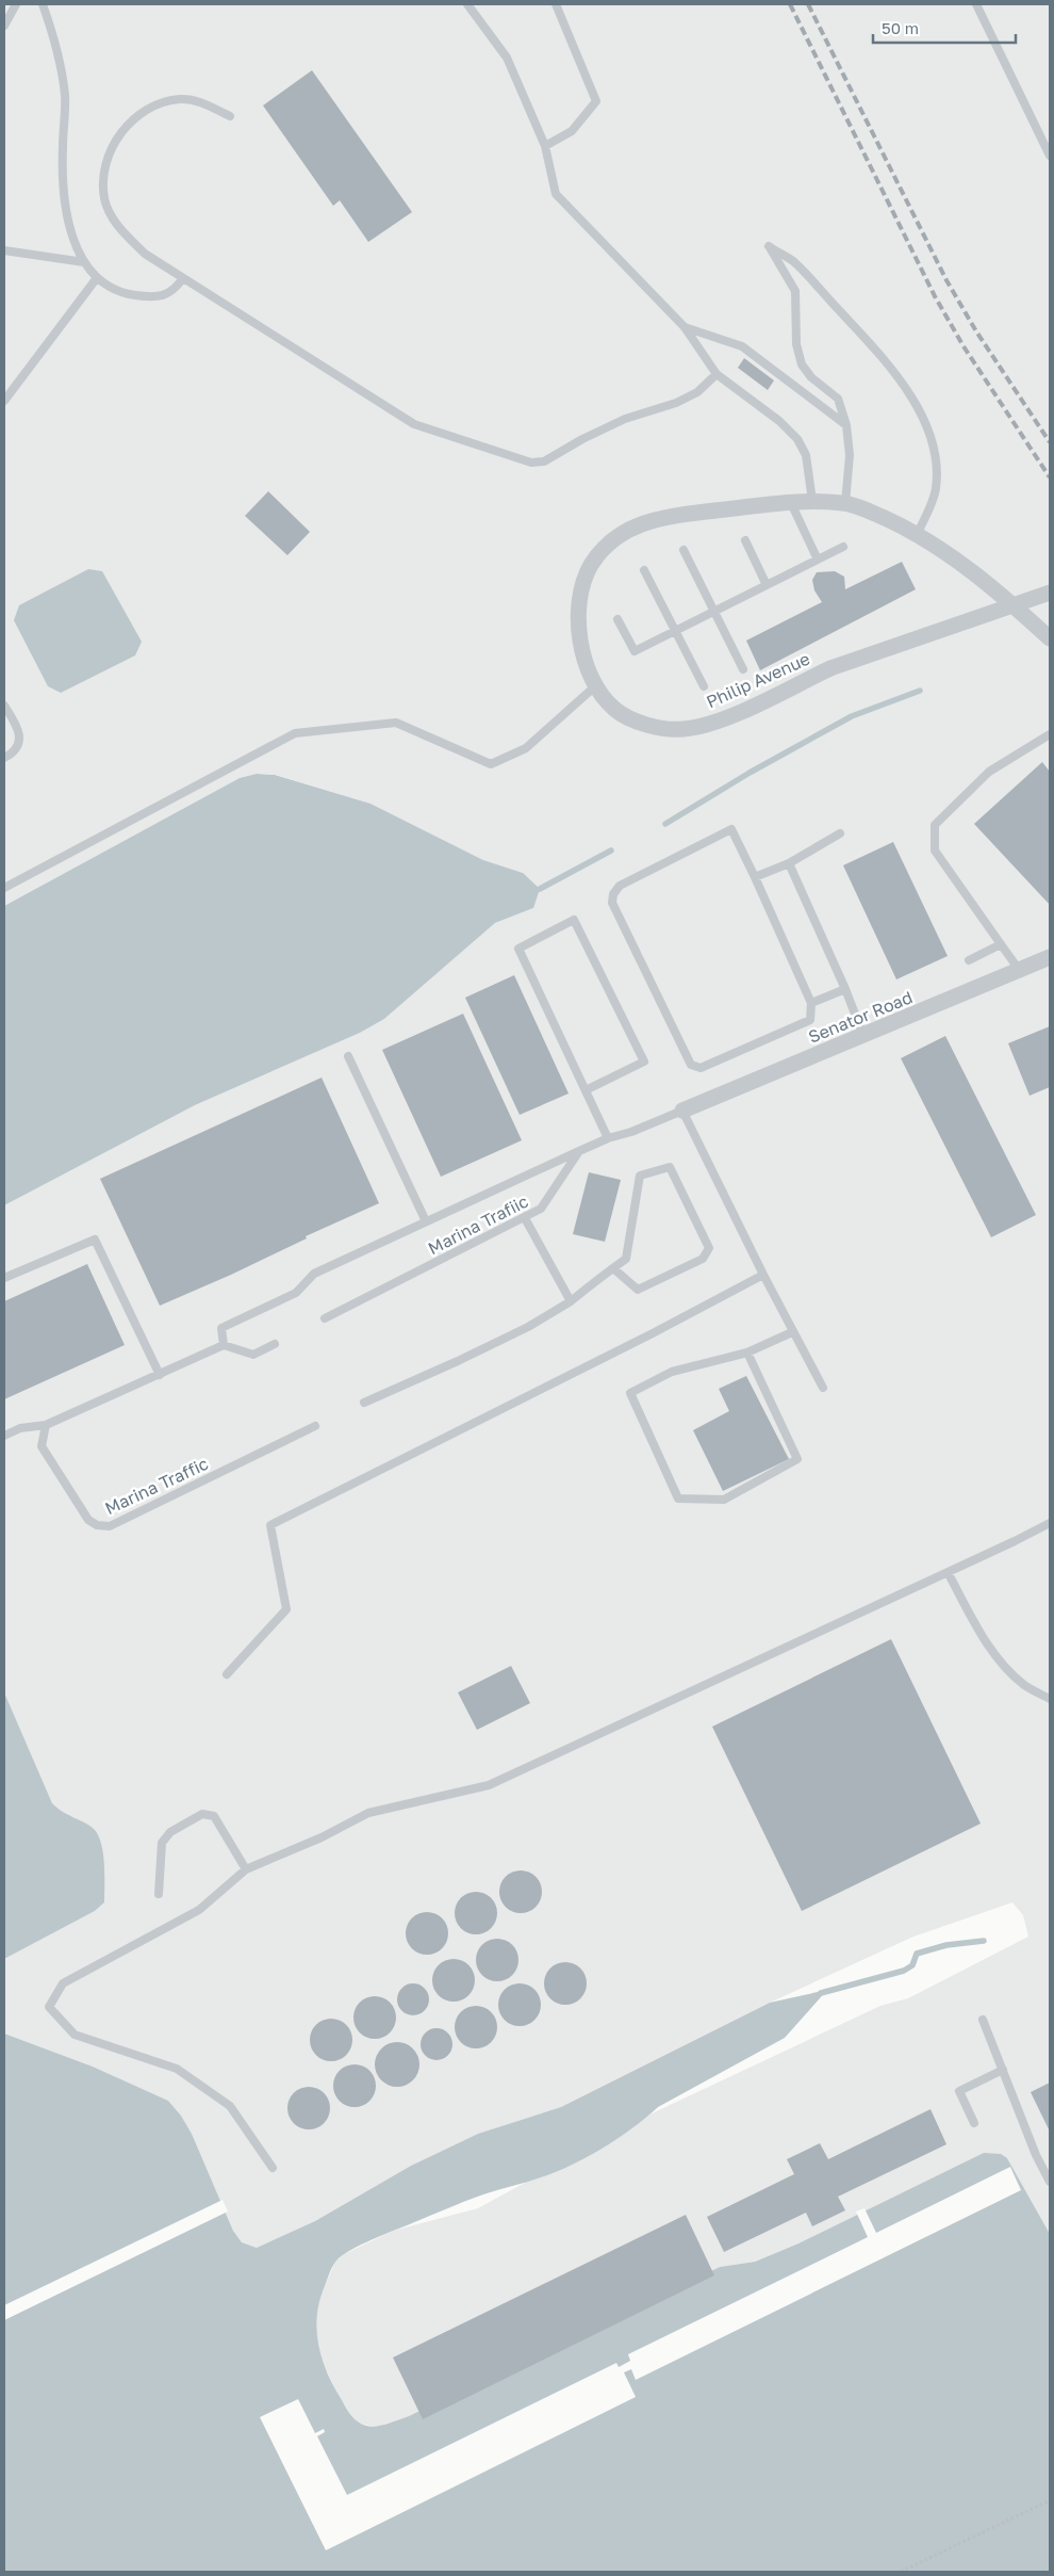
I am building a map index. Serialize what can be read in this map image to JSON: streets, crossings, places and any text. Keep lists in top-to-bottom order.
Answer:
{
  "streets": {
    "street": ["Philip Avenue", "Senator Road"],
    "lane": ["Marina Trafiic", "Marina Traffic"]
  },
  "scale_bar": "50 m"
}
